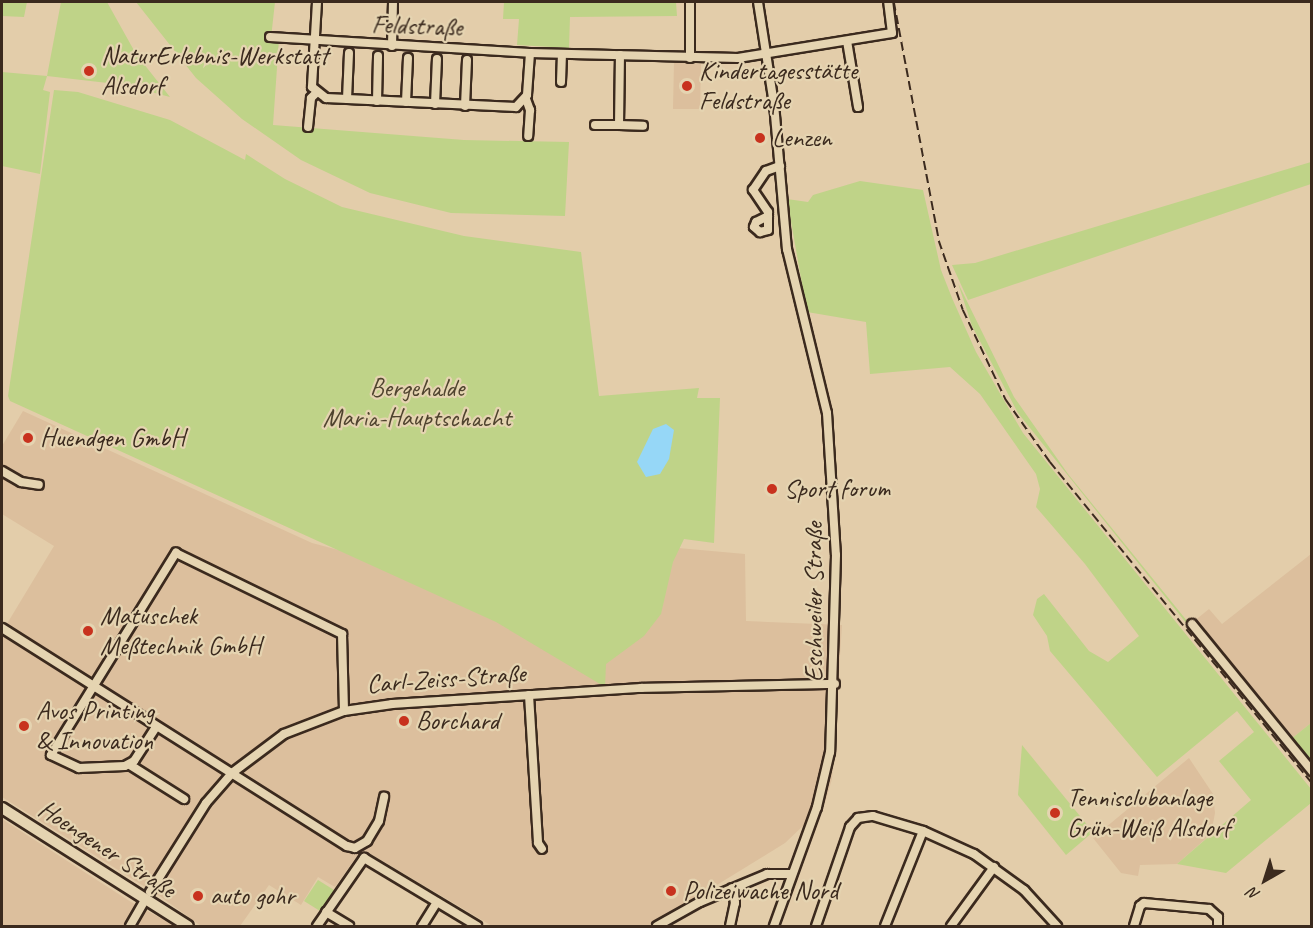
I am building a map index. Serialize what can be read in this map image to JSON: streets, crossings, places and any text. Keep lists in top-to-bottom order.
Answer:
{
  "streets": {
    "main road": ["Hoengener Straße"],
    "street": ["Feldstraße", "Eschweiler Straße", "Carl-Zeiss-Straße"]
  },
  "crossings": [
    ["Feldstraße", "Eschweiler Straße"],
    ["Eschweiler Straße", "Carl-Zeiss-Straße"],
    ["Carl-Zeiss-Straße", "Hoengener Straße"]
  ],
  "parks": ["Bergehalde Maria-Hauptschacht"],
  "places": [
    "NaturErlebnis-Werkstatt Alsdorf",
    "Kindertagesstätte Feldstraße",
    "Lenzen",
    "Huendgen GmbH",
    "Sport forum",
    "Matuschek Meßtechnik GmbH",
    "Borchard",
    "Avos Printing & Innovation",
    "Tennisclubanlage Grün-Weiß Alsdorf",
    "Polizeiwache Nord",
    "auto gohr"
  ],
  "north": "bottom left"
}
